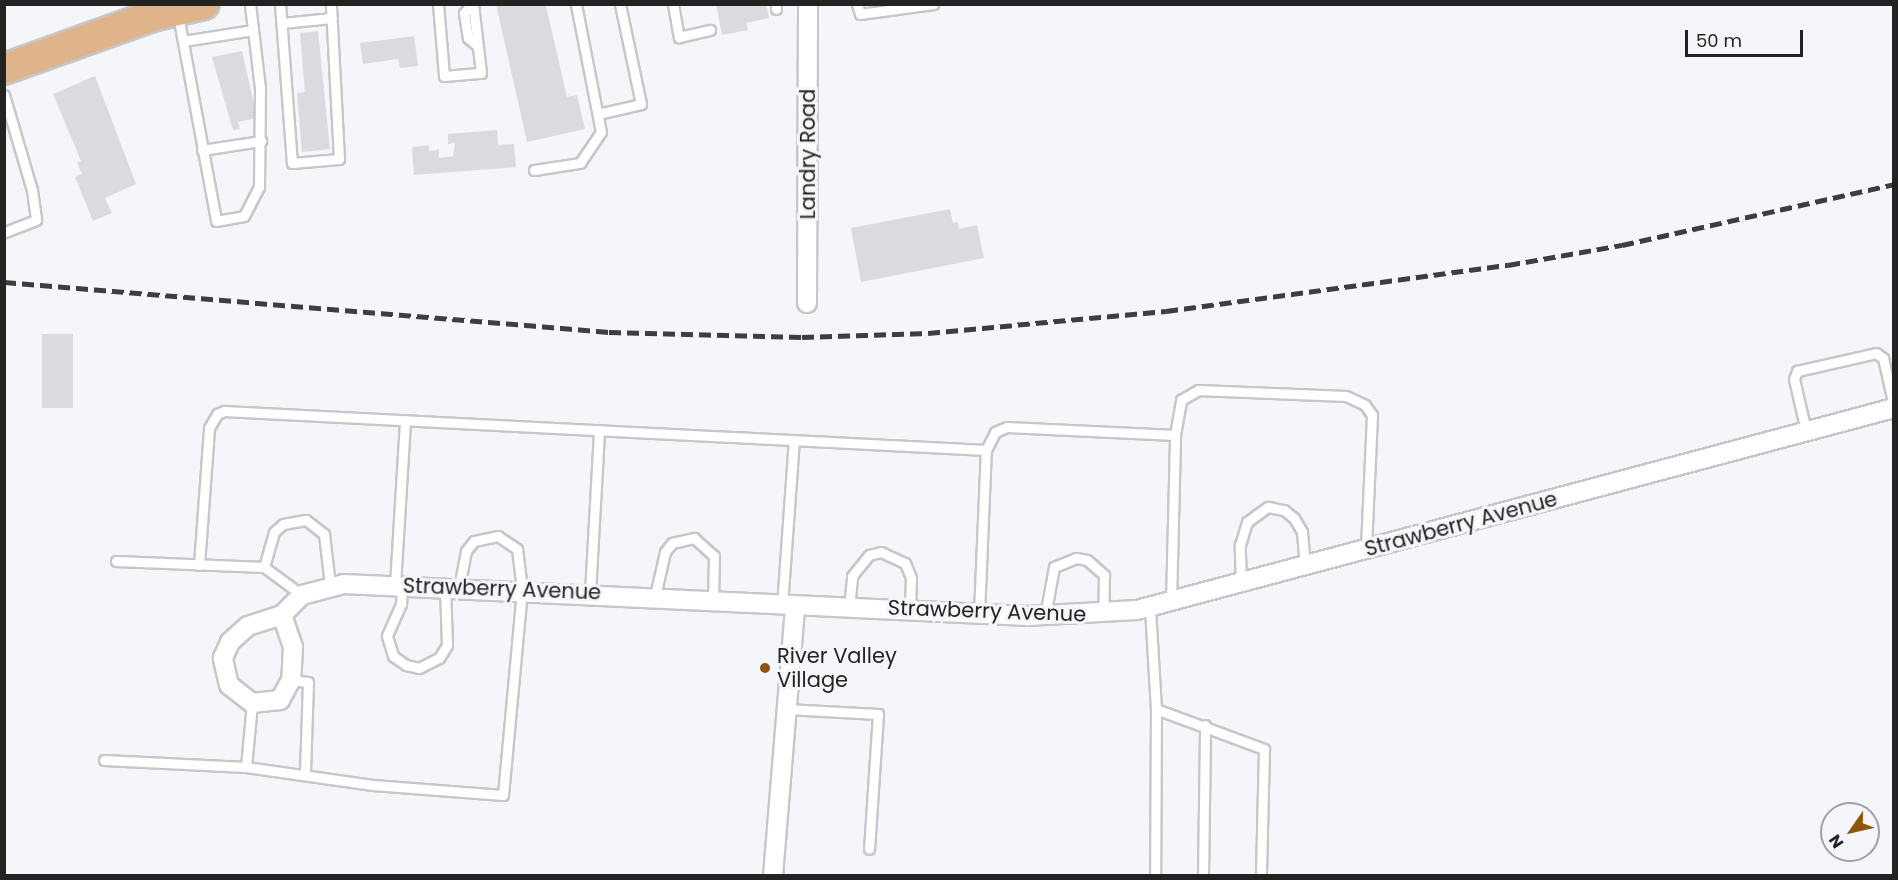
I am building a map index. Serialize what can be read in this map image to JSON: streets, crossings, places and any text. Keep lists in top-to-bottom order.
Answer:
{
  "streets": {
    "street": ["Landry Road", "Strawberry Avenue"]
  },
  "places": ["River Valley Village"],
  "scale_bar": "50 m",
  "north": "bottom left"
}
